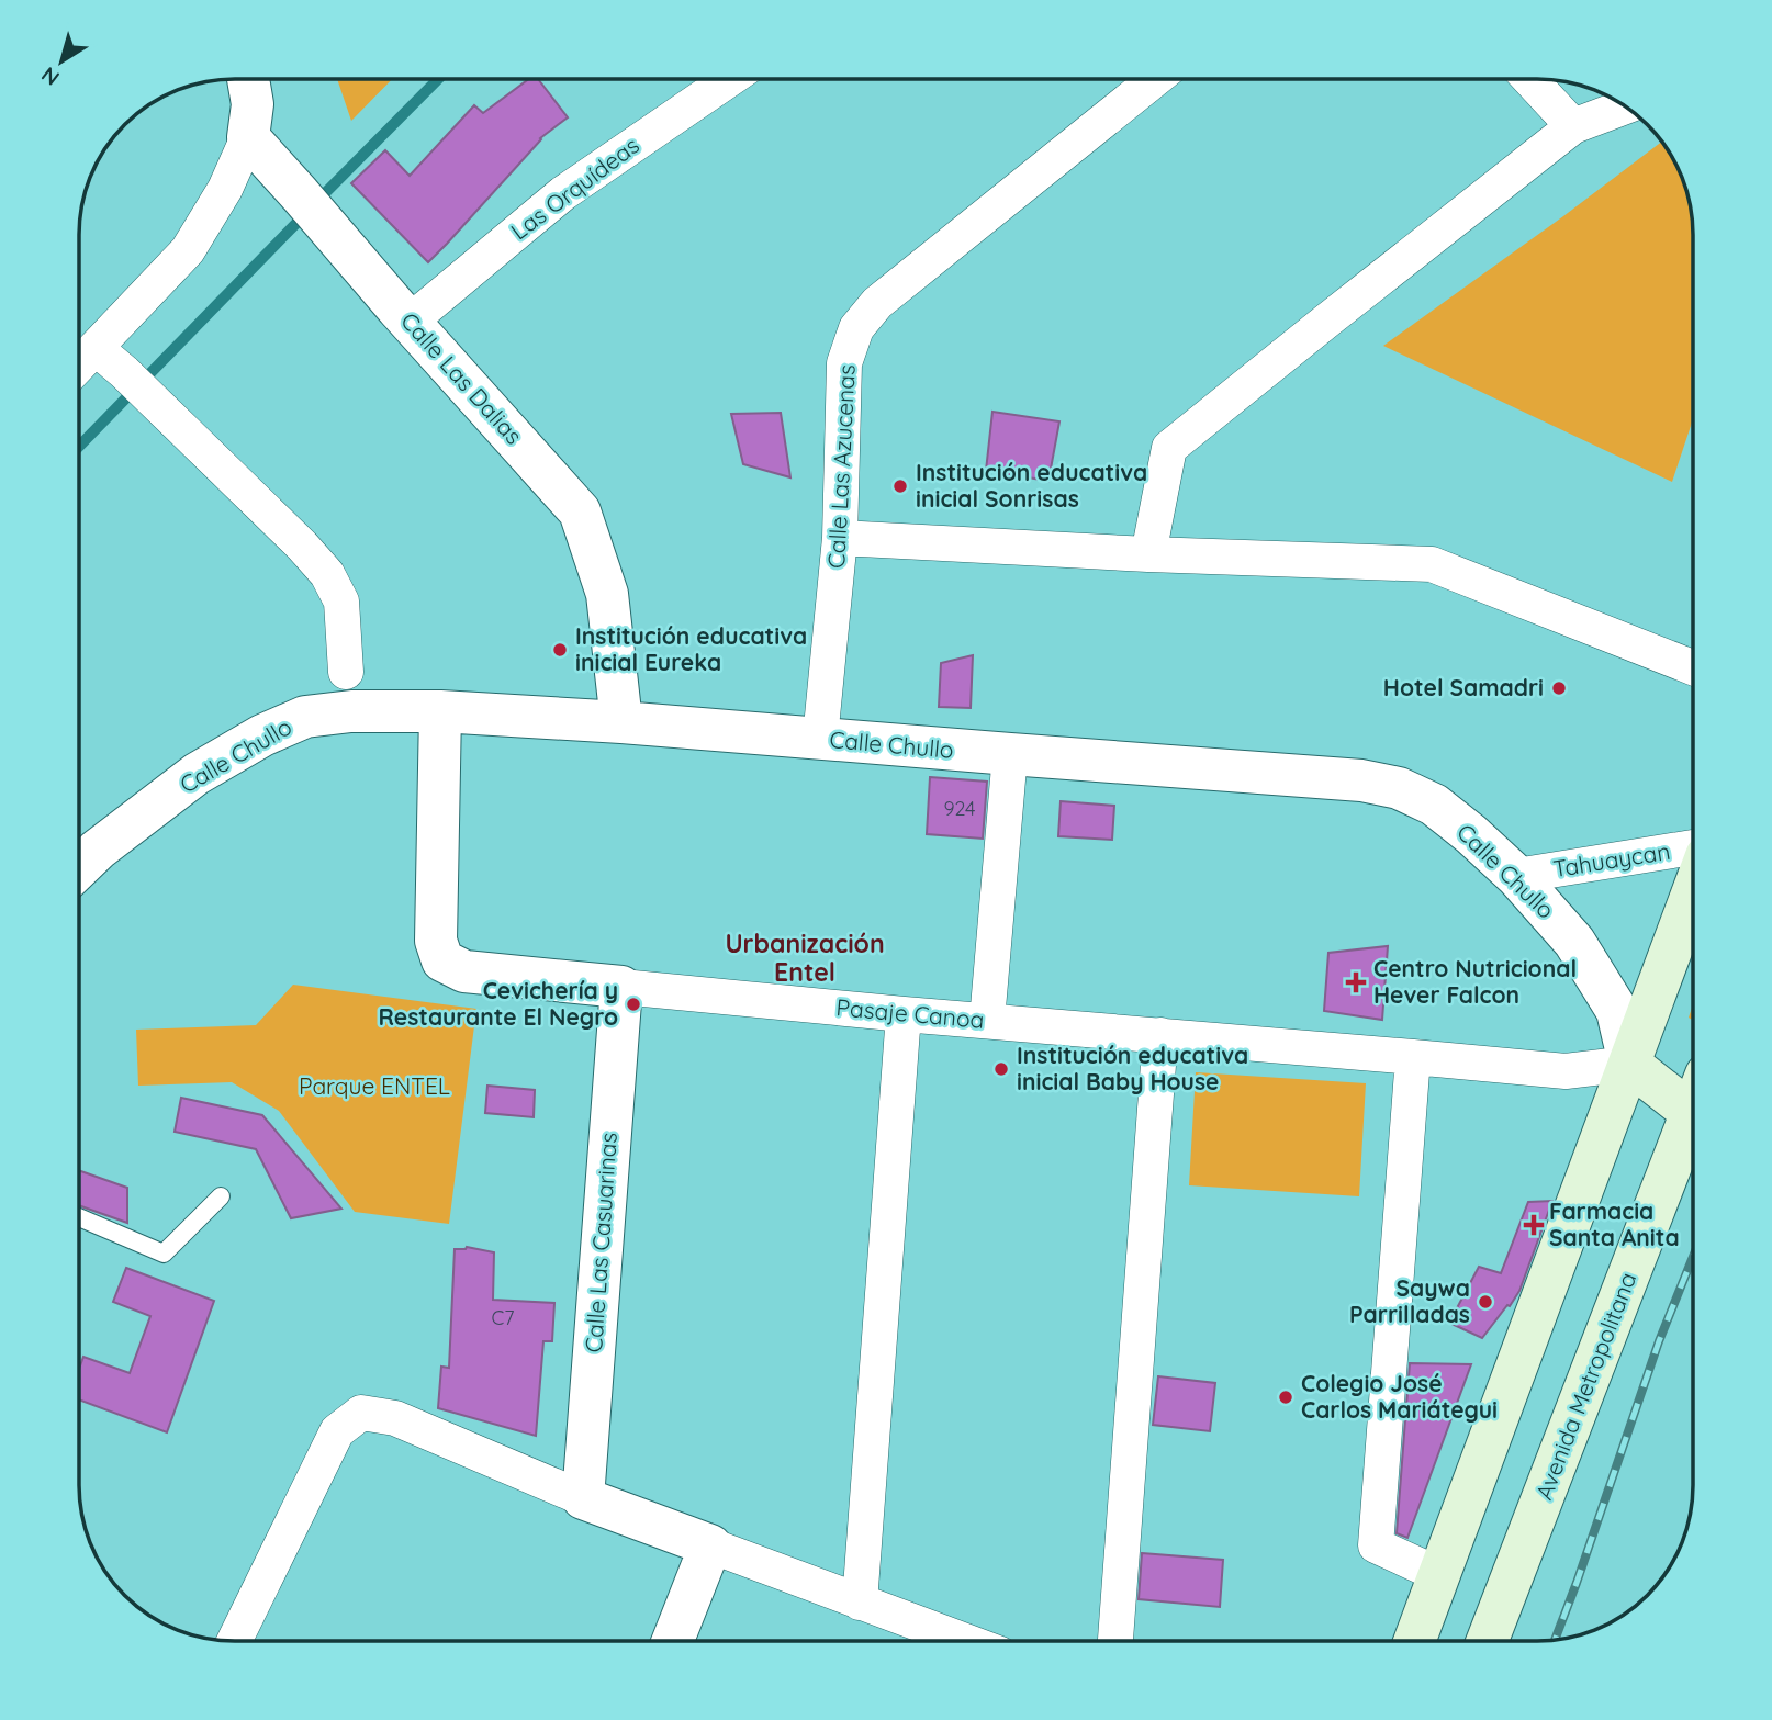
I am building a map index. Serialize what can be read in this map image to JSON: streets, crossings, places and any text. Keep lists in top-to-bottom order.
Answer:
{
  "streets": {
    "main road": ["Avenida Metropolitana"],
    "street": [
      "Las Orquídeas",
      "Calle Las Dalias",
      "Calle Las Azucenas",
      "Calle Chullo",
      "Tahuaycan",
      "Pasaje Canoa",
      "Calle Las Casuarinas"
    ]
  },
  "crossings": [
    ["Las Orquídeas", "Calle Las Dalias"],
    ["Calle Las Dalias", "Calle Chullo"],
    ["Calle Las Azucenas", "Calle Chullo"],
    ["Calle Chullo", "Tahuaycan"],
    ["Calle Chullo", "Pasaje Canoa"],
    ["Pasaje Canoa", "Calle Las Casuarinas"]
  ],
  "districts": ["Urbanización Entel"],
  "parks": ["Parque ENTEL"],
  "places": {
    "other": [
      "Institución educativa inicial Sonrisas",
      "Institución educativa inicial Eureka",
      "Hotel Samadri",
      "Cevichería y Restaurante El Negro",
      "Institución educativa inicial Baby House",
      "Saywa Parrilladas",
      "Colegio José Carlos Mariátegui"
    ],
    "health": ["Centro Nutricional Hever Falcon", "Farmacia Santa Anita"]
  },
  "house_numbers": ["924", "C7"],
  "north": "bottom left"
}
